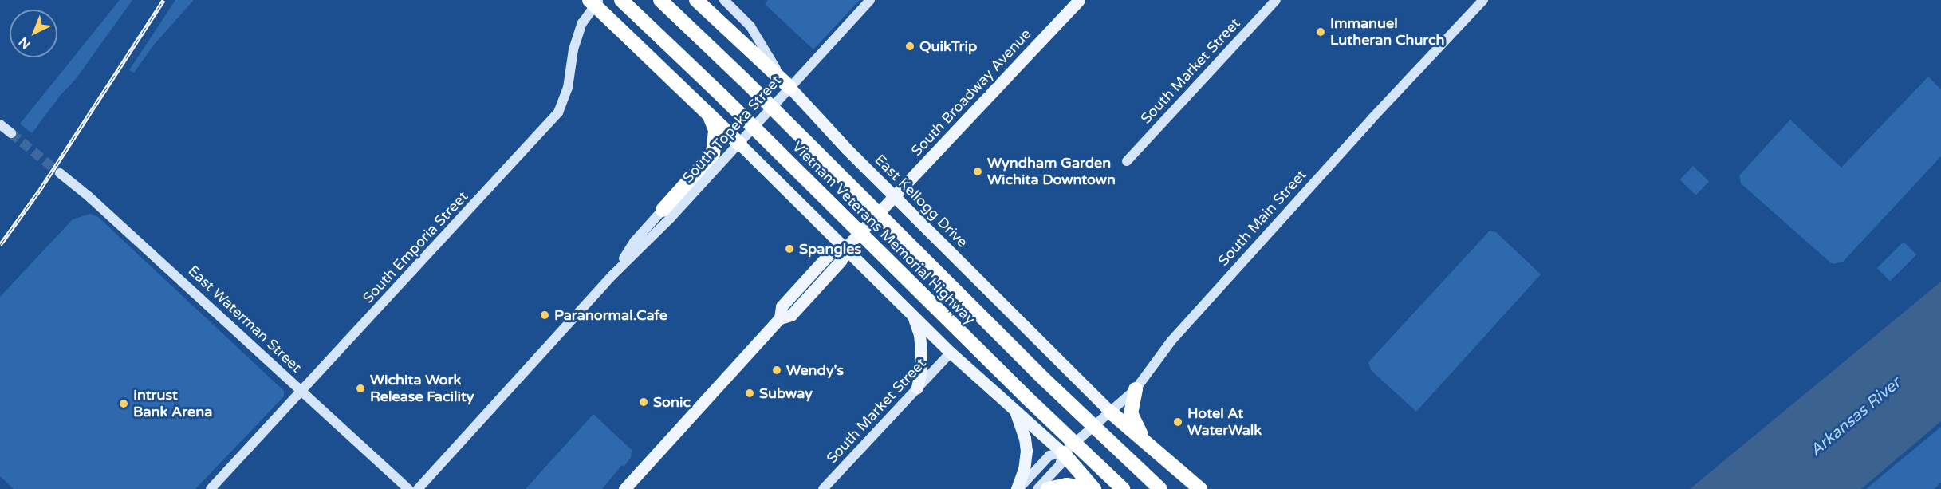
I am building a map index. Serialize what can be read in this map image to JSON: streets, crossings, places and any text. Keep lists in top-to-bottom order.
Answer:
{
  "streets": {
    "highway": ["Vietnam Veterans Memorial Highway"],
    "main road": ["South Broadway Avenue", "East Kellogg Drive"],
    "street": [
      "South Market Street",
      "South Topeka Street",
      "South Main Street",
      "South Emporia Street",
      "East Waterman Street"
    ]
  },
  "crossings": [
    ["South Broadway Avenue", "East Kellogg Drive"],
    ["South Topeka Street", "East Kellogg Drive"],
    ["East Kellogg Drive", "South Main Street"],
    ["South Emporia Street", "East Waterman Street"]
  ],
  "water": ["Arkansas River"],
  "places": [
    "Immanuel Lutheran Church",
    "QuikTrip",
    "Wyndham Garden Wichita Downtown",
    "Spangles",
    "Paranormal.Cafe",
    "Wendy's",
    "Wichita Work Release Facility",
    "Subway",
    "Sonic",
    "Intrust Bank Arena",
    "Hotel At WaterWalk"
  ],
  "north": "bottom left"
}
